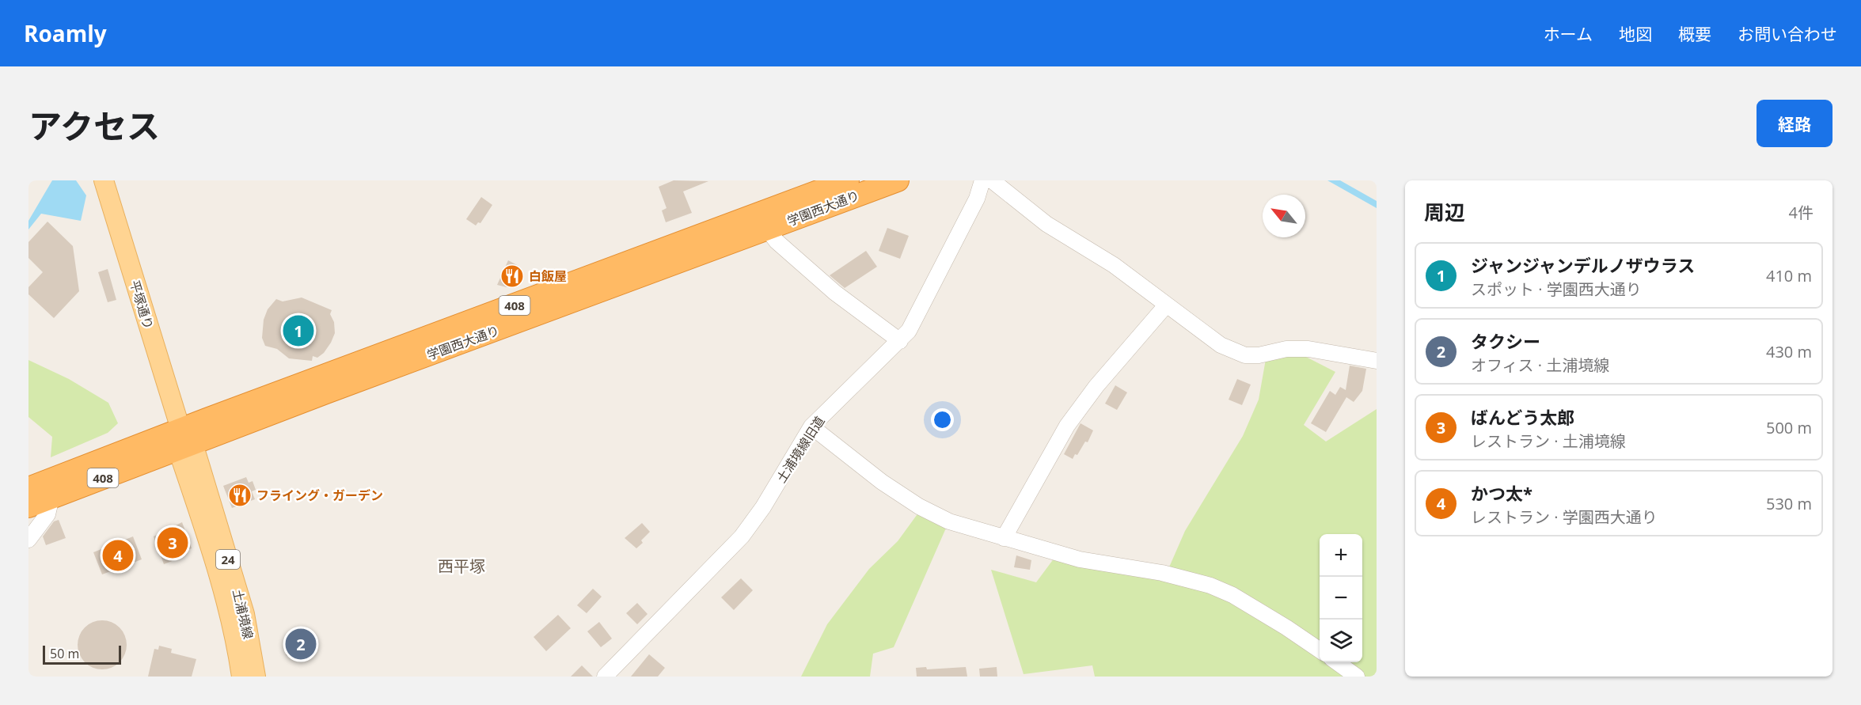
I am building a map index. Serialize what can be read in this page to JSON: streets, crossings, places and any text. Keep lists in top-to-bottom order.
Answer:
{
  "streets": {
    "highway": ["学園西大通り", "408"],
    "main road": ["平塚通り", "24", "土浦境線"],
    "street": ["土浦境線旧道"]
  },
  "crossings": [
    ["学園西大通り", "平塚通り"],
    ["学園西大通り", "土浦境線"],
    ["平塚通り", "土浦境線"]
  ],
  "districts": ["西平塚"],
  "places": {
    "restaurant": ["白飯屋", "フライング・ガーデン"]
  },
  "scale_bar": "50 m",
  "north": "top left",
  "page": {
    "header": "Roamly",
    "nav": [
      "ホーム",
      "地図",
      "概要",
      "お問い合わせ"
    ],
    "title": "アクセス",
    "buttons": "経路",
    "heading": ["周辺", "4件"],
    "list": [
      {
        "mark": "1",
        "name": "ジャンジャンデルノザウラス",
        "note": "スポット · 学園西大通り",
        "value": "410 m"
      },
      {
        "mark": "2",
        "name": "タクシー",
        "note": "オフィス · 土浦境線",
        "value": "430 m"
      },
      {
        "mark": "3",
        "name": "ばんどう太郎",
        "note": "レストラン · 土浦境線",
        "value": "500 m"
      },
      {
        "mark": "4",
        "name": "かつ太*",
        "note": "レストラン · 学園西大通り",
        "value": "530 m"
      }
    ],
    "pins": [
      "1",
      "3",
      "4",
      "2"
    ],
    "map_buttons": ["+", "−"],
    "scale": "50 m"
  }
}
